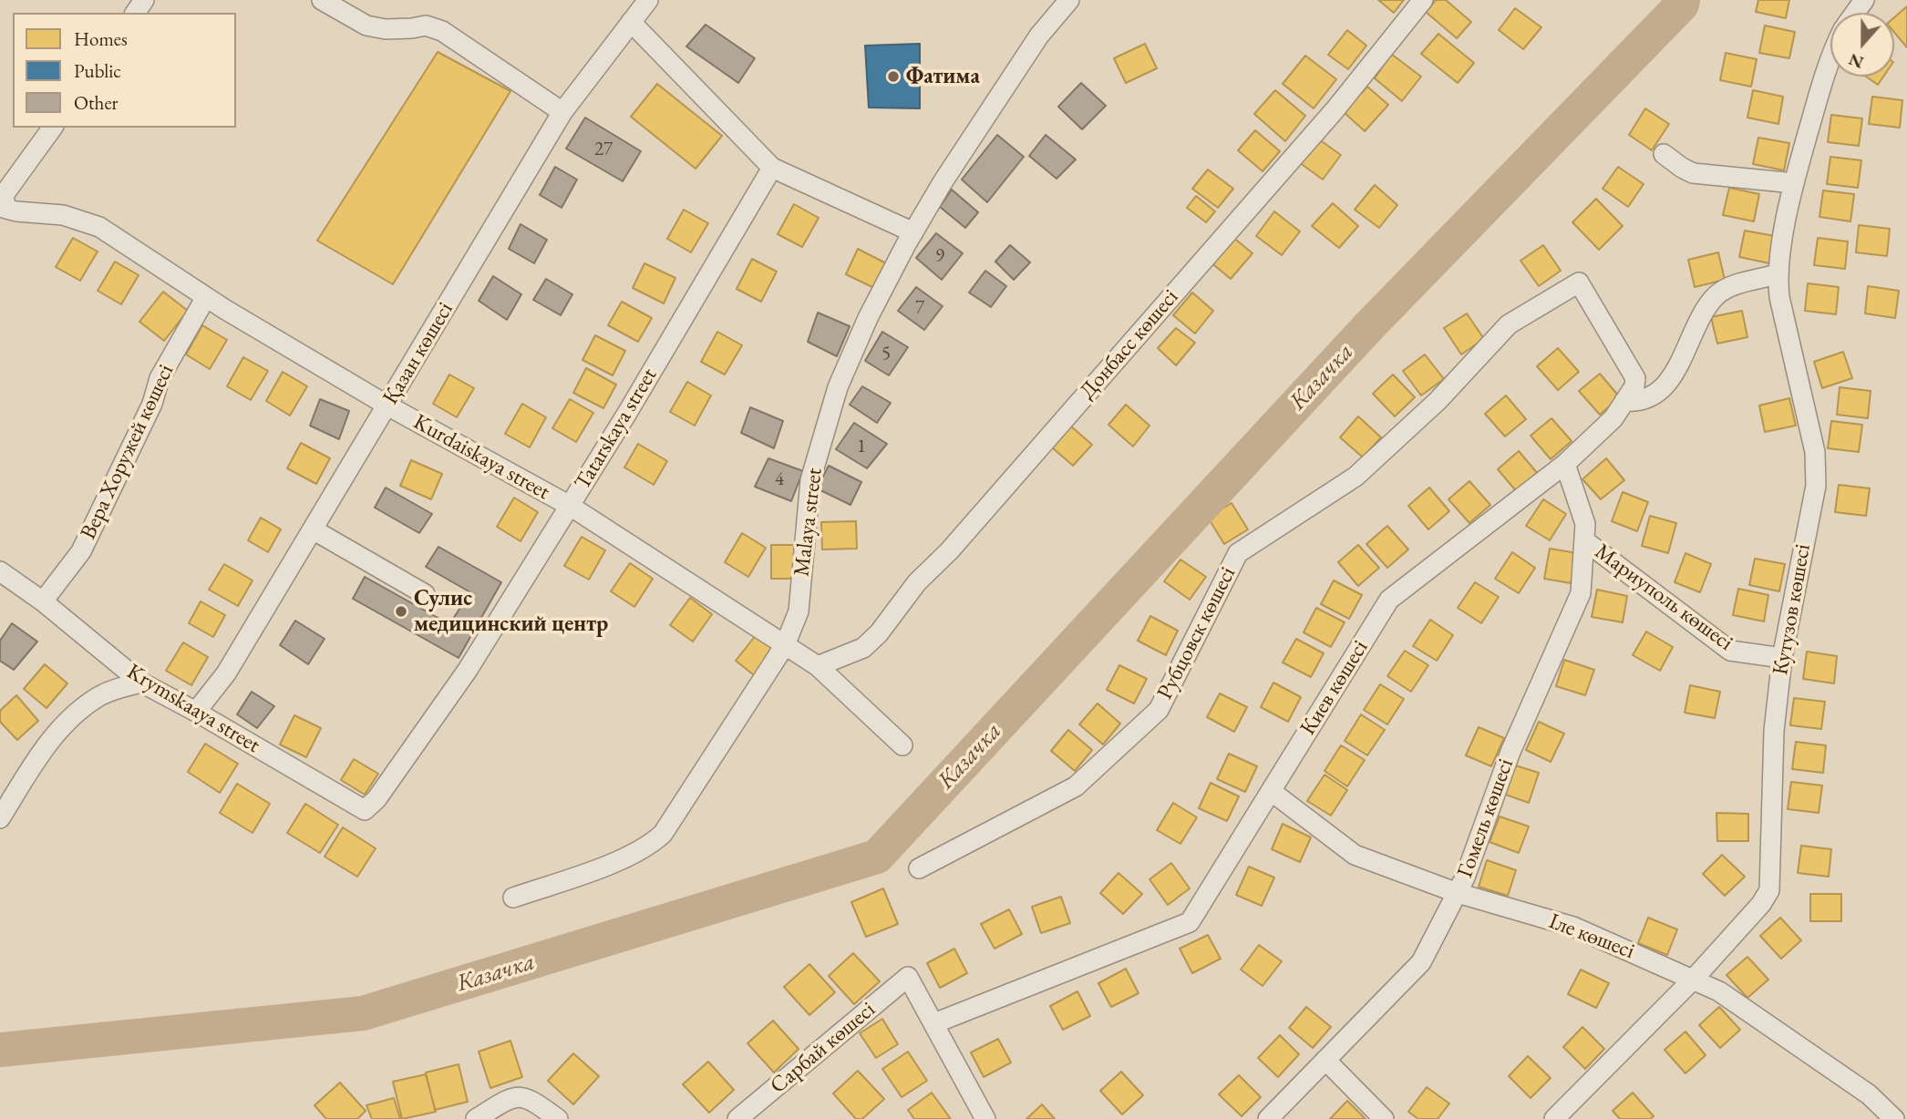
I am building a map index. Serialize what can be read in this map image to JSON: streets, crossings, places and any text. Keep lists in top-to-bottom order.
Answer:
{
  "streets": {
    "street": [
      "Донбасс көшесі",
      "Қазан көшесі",
      "Tatarskaya street",
      "Вера Хоружей көшесі",
      "Kurdaiskaya street",
      "Malaya street",
      "Мариуполь көшесі",
      "Кутузов көшесі",
      "Рубцовск көшесі",
      "Киев көшесі",
      "Krymskaaya street",
      "Гомель көшесі",
      "Іле көшесі",
      "Сарбай көшесі"
    ]
  },
  "crossings": [
    ["Донбасс көшесі", "Kurdaiskaya street"],
    ["Қазан көшесі", "Kurdaiskaya street"],
    ["Қазан көшесі", "Krymskaaya street"],
    ["Tatarskaya street", "Kurdaiskaya street"],
    ["Tatarskaya street", "Krymskaaya street"],
    ["Вера Хоружей көшесі", "Kurdaiskaya street"],
    ["Вера Хоружей көшесі", "Krymskaaya street"],
    ["Kurdaiskaya street", "Malaya street"],
    ["Мариуполь көшесі", "Кутузов көшесі"],
    ["Мариуполь көшесі", "Гомель көшесі"],
    ["Кутузов көшесі", "Іле көшесі"],
    ["Рубцовск көшесі", "Киев көшесі"],
    ["Киев көшесі", "Гомель көшесі"],
    ["Киев көшесі", "Іле көшесі"],
    ["Киев көшесі", "Сарбай көшесі"],
    ["Гомель көшесі", "Іле көшесі"]
  ],
  "water": ["Казачка"],
  "places": ["Фатима", "Сулис медицинский центр"],
  "house_numbers": [
    "27",
    "9",
    "7",
    "5",
    "1",
    "4"
  ],
  "legend": ["Homes", "Public", "Other"],
  "north": "bottom"
}
